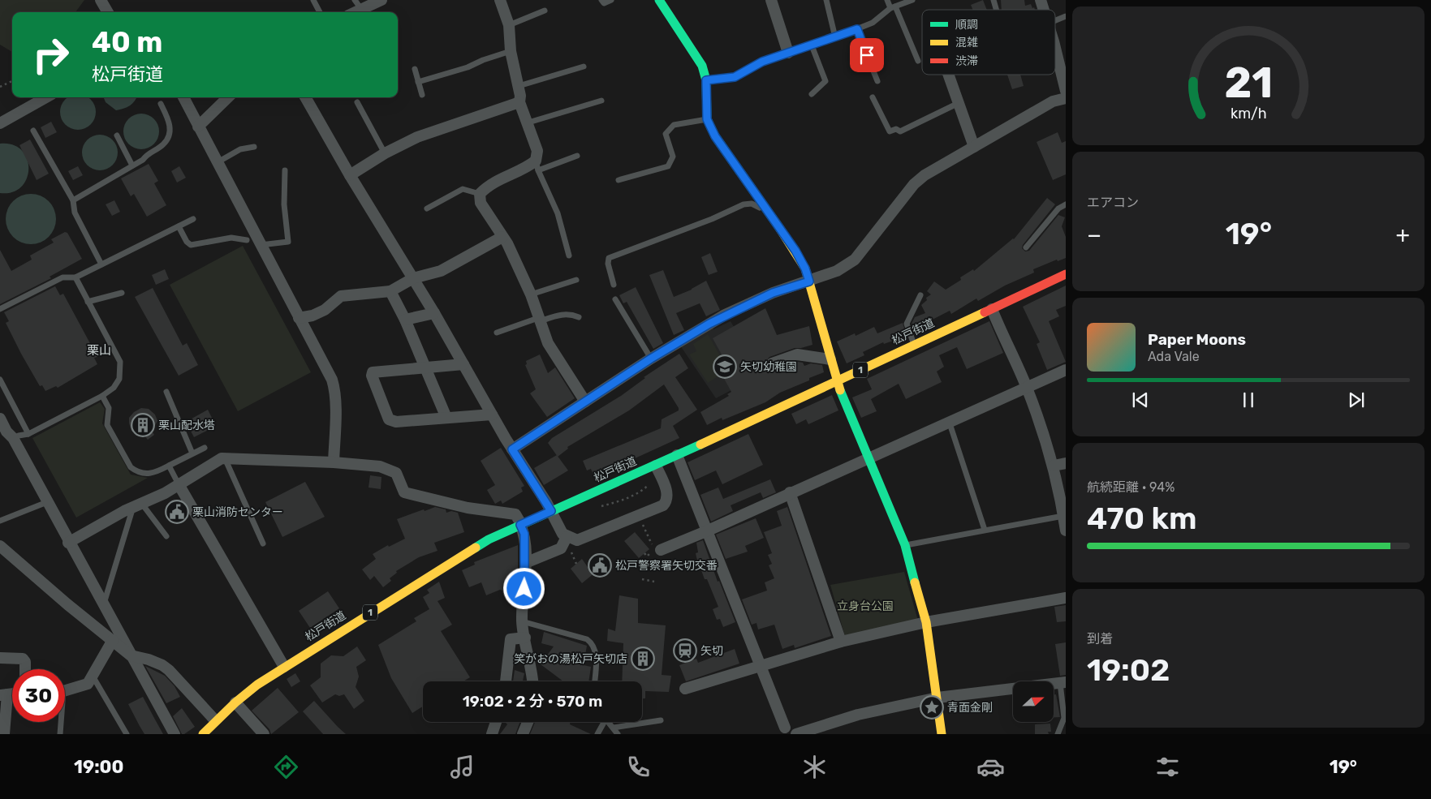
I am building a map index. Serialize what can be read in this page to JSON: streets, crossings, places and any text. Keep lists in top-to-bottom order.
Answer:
{
  "streets": {
    "main road": ["松戸街道", "1"]
  },
  "districts": ["栗山"],
  "parks": ["立身台公園"],
  "places": {
    "school or university": ["矢切幼稚園"],
    "building": ["栗山配水塔", "笑がおの湯松戸矢切店"],
    "public building": ["栗山消防センター", "松戸警察署矢切交番"],
    "station": ["矢切"],
    "place": ["青面金剛"]
  },
  "legend": ["順調", "混雑", "渋滞"],
  "north": "right",
  "page": {
    "turn": ["40 m", "松戸街道"],
    "tile": [
      "エアコン",
      ["航続距離 · 94%", "470 km"],
      ["到着", "19:02"]
    ],
    "heat": ["−", "19°", "+"],
    "song": ["Paper Moons", "Ada Vale"],
    "limit": "30",
    "trip": "19:02 · 2 分 · 570 m",
    "tabs": ["19:00", "19°"],
    "gauge": ["21", "km/h"]
  }
}
